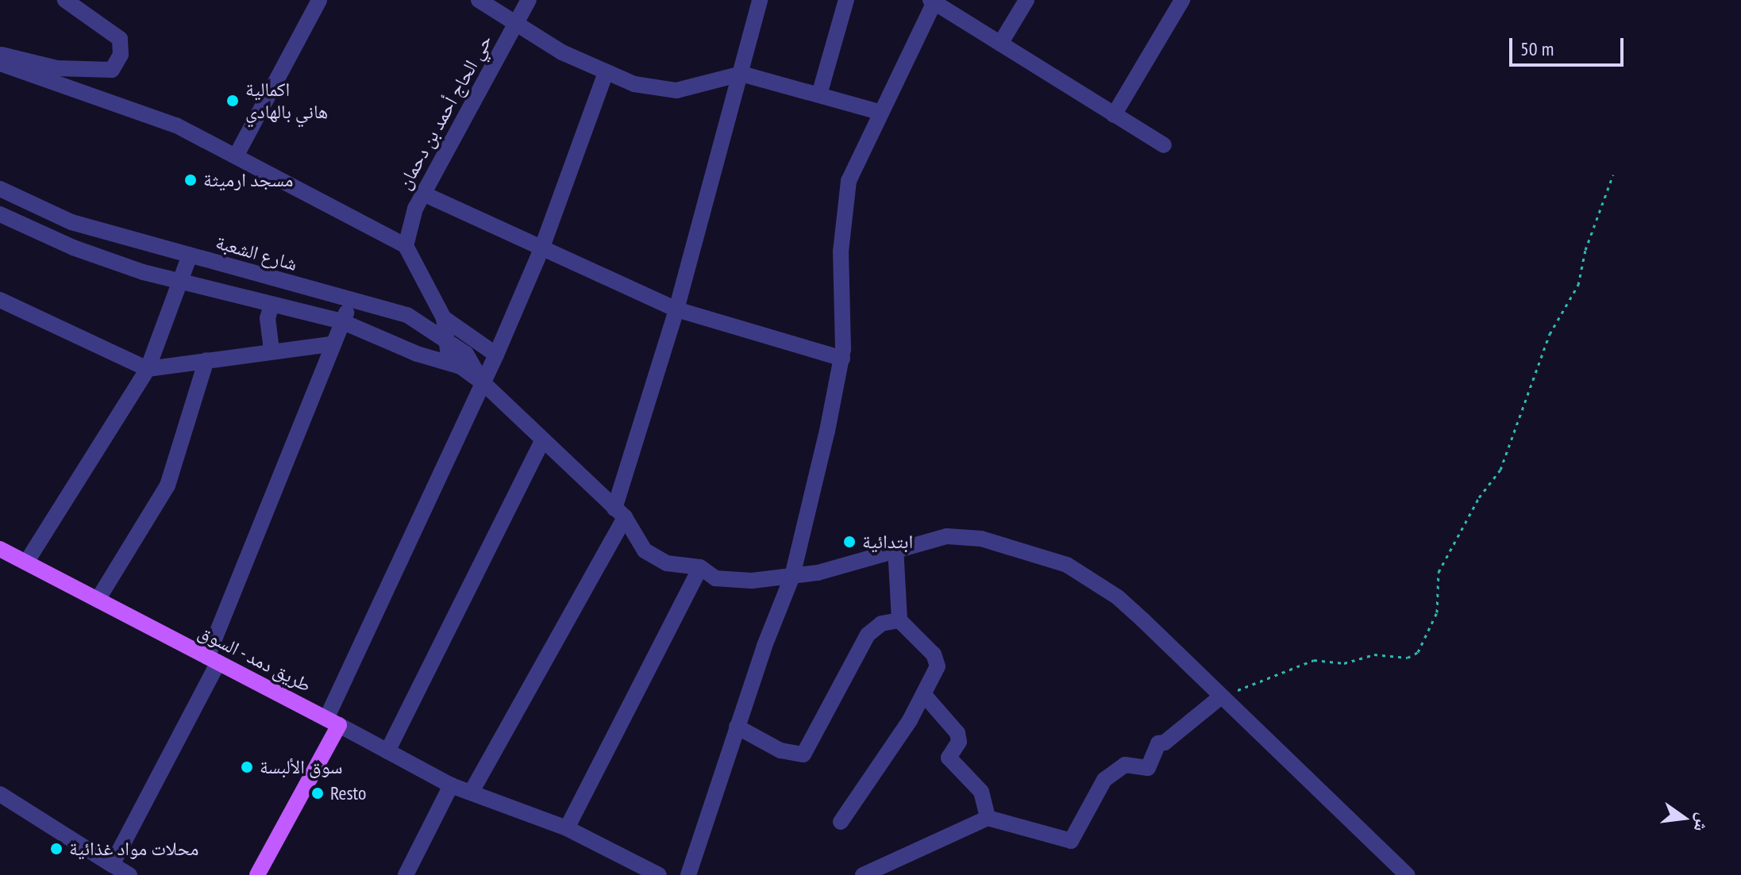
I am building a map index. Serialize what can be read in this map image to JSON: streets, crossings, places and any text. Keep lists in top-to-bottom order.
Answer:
{
  "streets": {
    "main road": ["طريق دمد - السوق"],
    "street": ["حي الحاج أحمد بن دحمان", "شارع الشعبة"]
  },
  "places": [
    "اكمالية هاني بالهادي",
    "مسجد ارميثة",
    "ابتدائية",
    "سوق الألبسة",
    "Resto",
    "محلات مواد غذائية"
  ],
  "scale_bar": "50 m",
  "north": "right"
}
